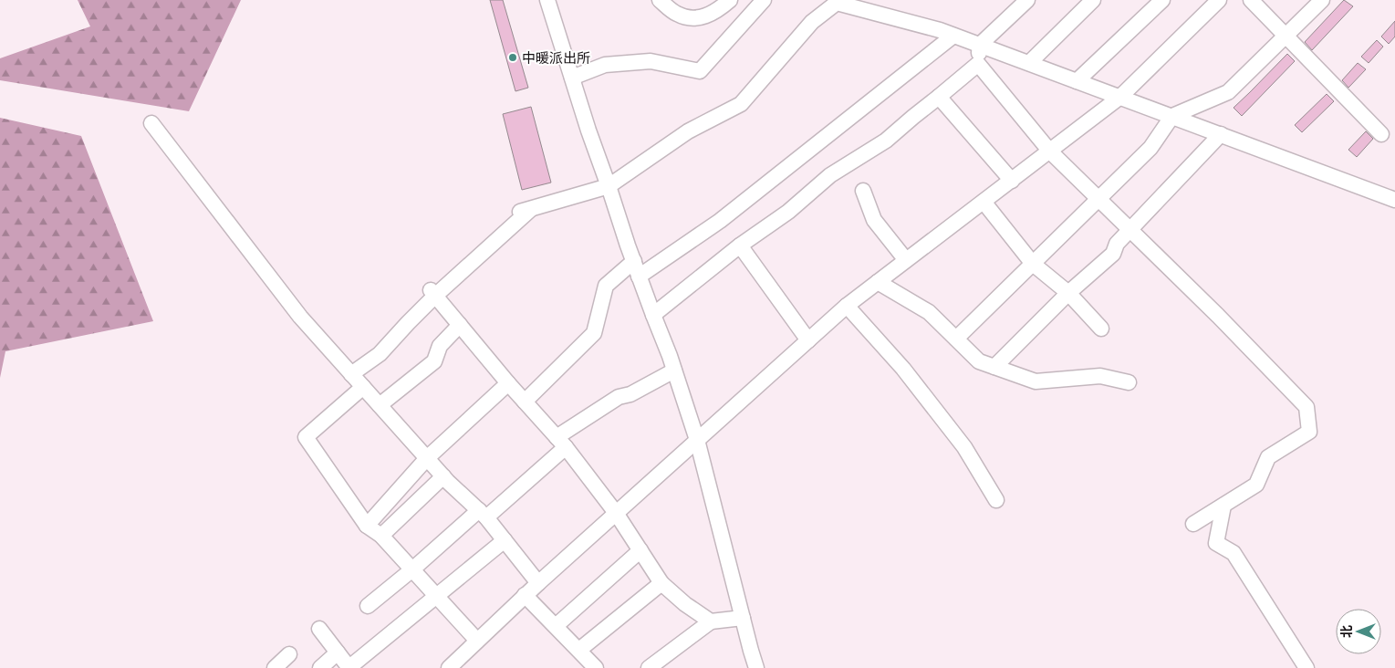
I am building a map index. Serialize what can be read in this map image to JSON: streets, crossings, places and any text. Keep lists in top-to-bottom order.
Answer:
{
  "places": ["中暖派出所"],
  "north": "left"
}
